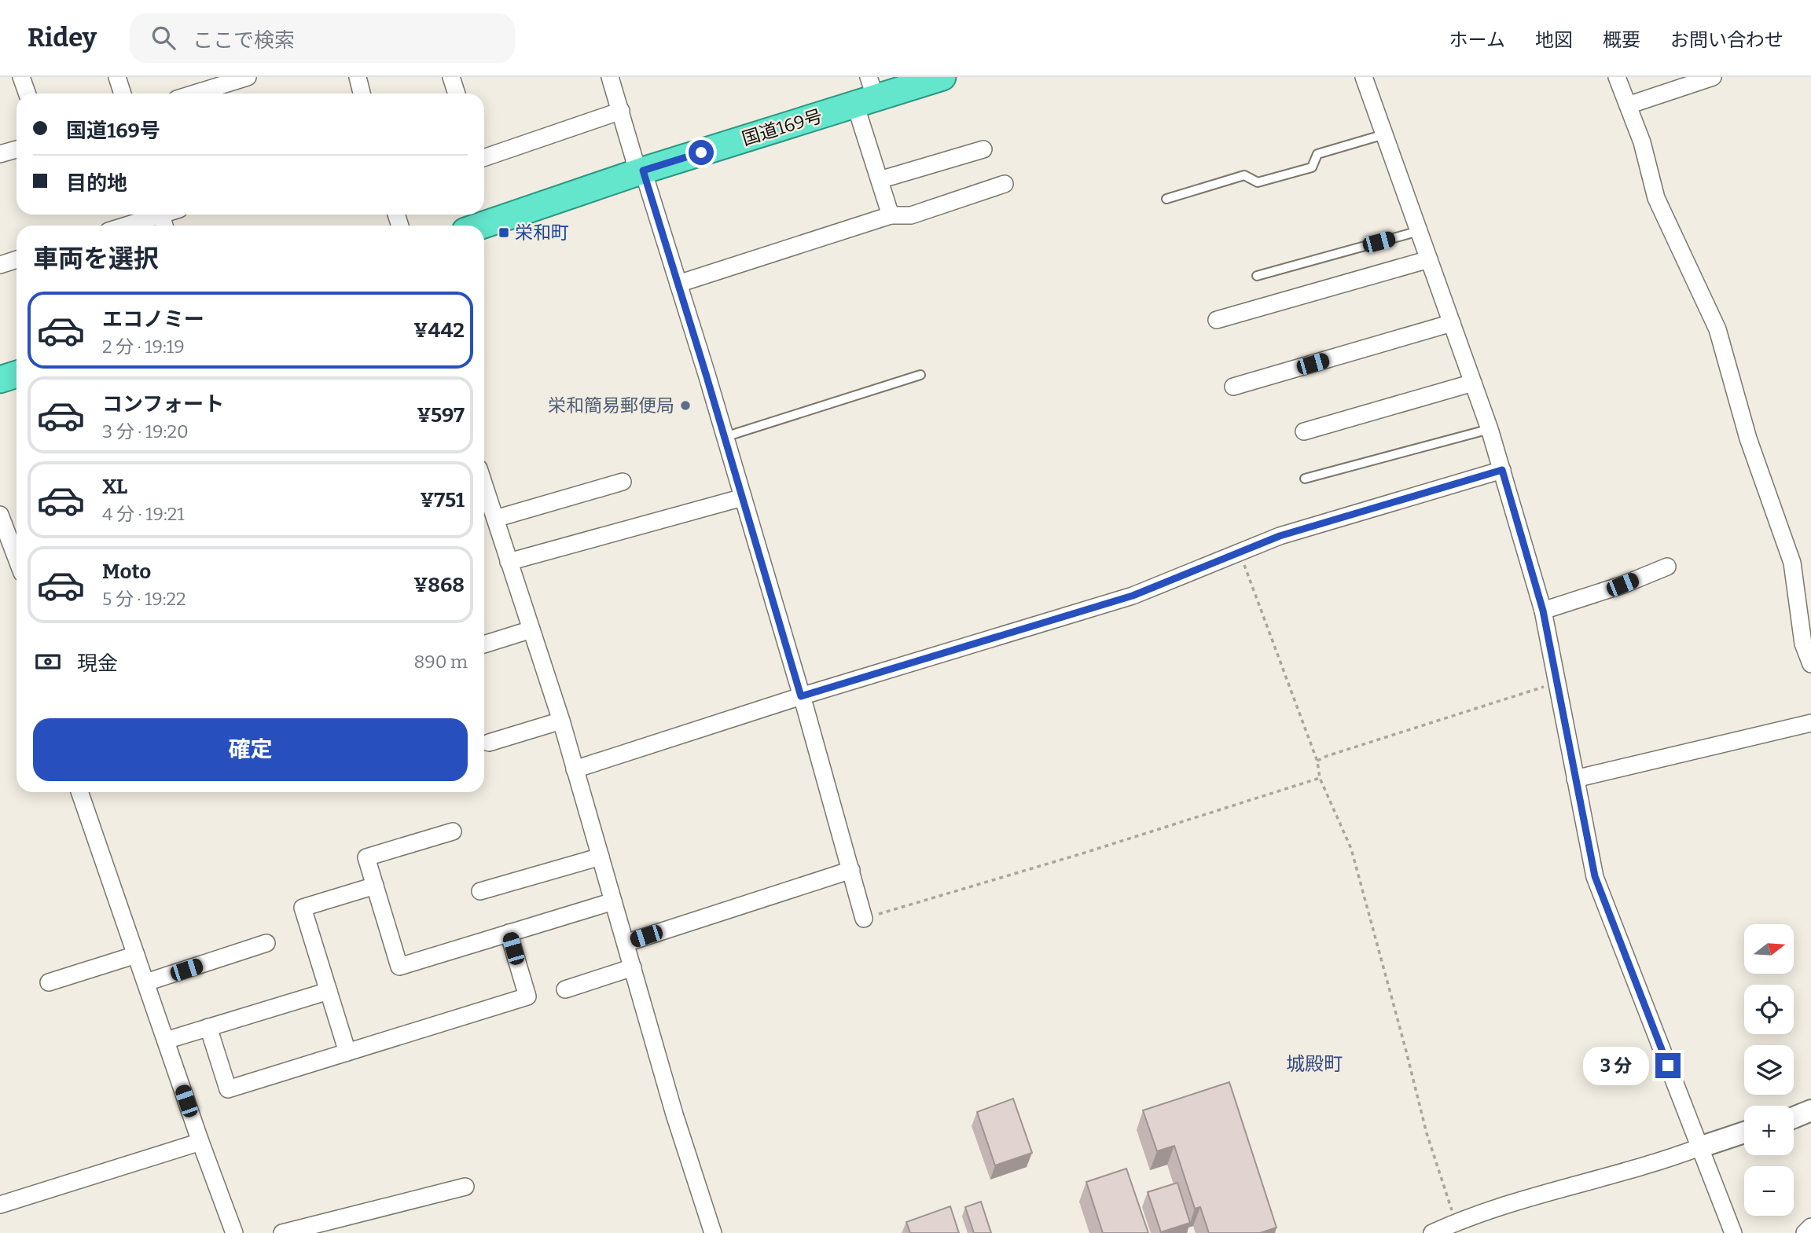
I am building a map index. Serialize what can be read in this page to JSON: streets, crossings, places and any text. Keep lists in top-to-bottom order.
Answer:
{
  "streets": {
    "highway": ["国道169号"]
  },
  "districts": ["城殿町"],
  "places": {
    "transit": ["栄和町"],
    "other": ["栄和簡易郵便局"]
  },
  "north": "right",
  "page": {
    "header": "Ridey",
    "search": "ここで検索",
    "nav": [
      "ホーム",
      "地図",
      "概要",
      "お問い合わせ"
    ],
    "banner": ["国道169号", "目的地"],
    "heading": "車両を選択",
    "list": [
      {
        "name": "エコノミー",
        "note": "2 分 · 19:19",
        "value": "¥442"
      },
      {
        "name": "コンフォート",
        "note": "3 分 · 19:20",
        "value": "¥597"
      },
      {
        "name": "XL",
        "note": "4 分 · 19:21",
        "value": "¥751"
      },
      {
        "name": "Moto",
        "note": "5 分 · 19:22",
        "value": "¥868"
      }
    ],
    "pay": ["現金", "890 m"],
    "buttons": "確定",
    "map_buttons": ["+", "−"],
    "bubble": "3 分"
  }
}
